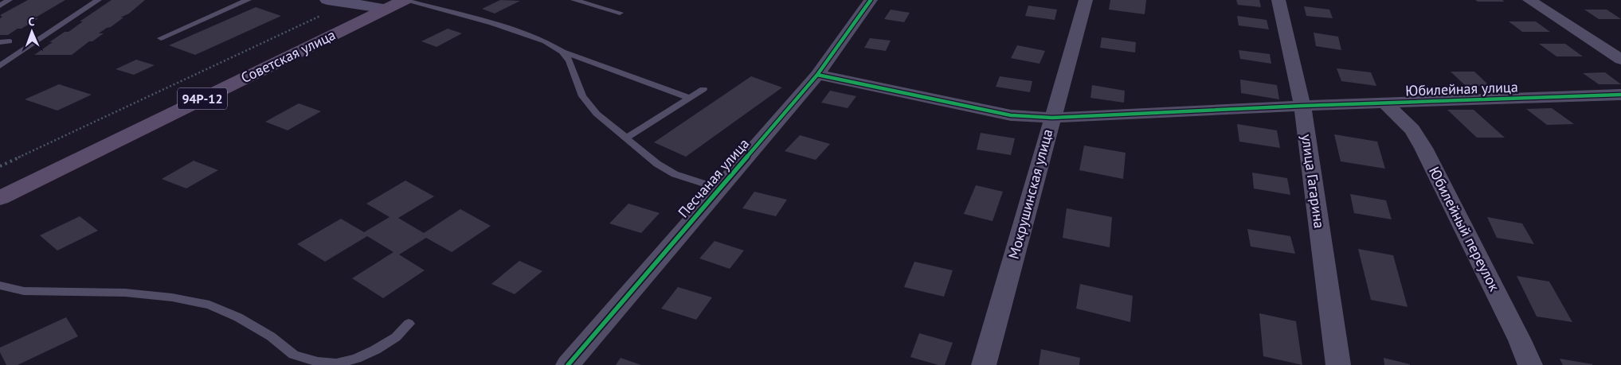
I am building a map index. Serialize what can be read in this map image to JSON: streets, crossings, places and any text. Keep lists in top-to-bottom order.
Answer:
{
  "streets": {
    "main road": ["Советская улица", "94Р-12"],
    "street": [
      "Юбилейная улица",
      "Песчаная улица",
      "улица Гагарина",
      "Мокрушинская улица",
      "Юбилейный переулок"
    ]
  },
  "crossings": [
    ["Юбилейная улица", "Песчаная улица"],
    ["Юбилейная улица", "улица Гагарина"],
    ["Юбилейная улица", "Мокрушинская улица"],
    ["Юбилейная улица", "Юбилейный переулок"]
  ],
  "north": "top"
}
